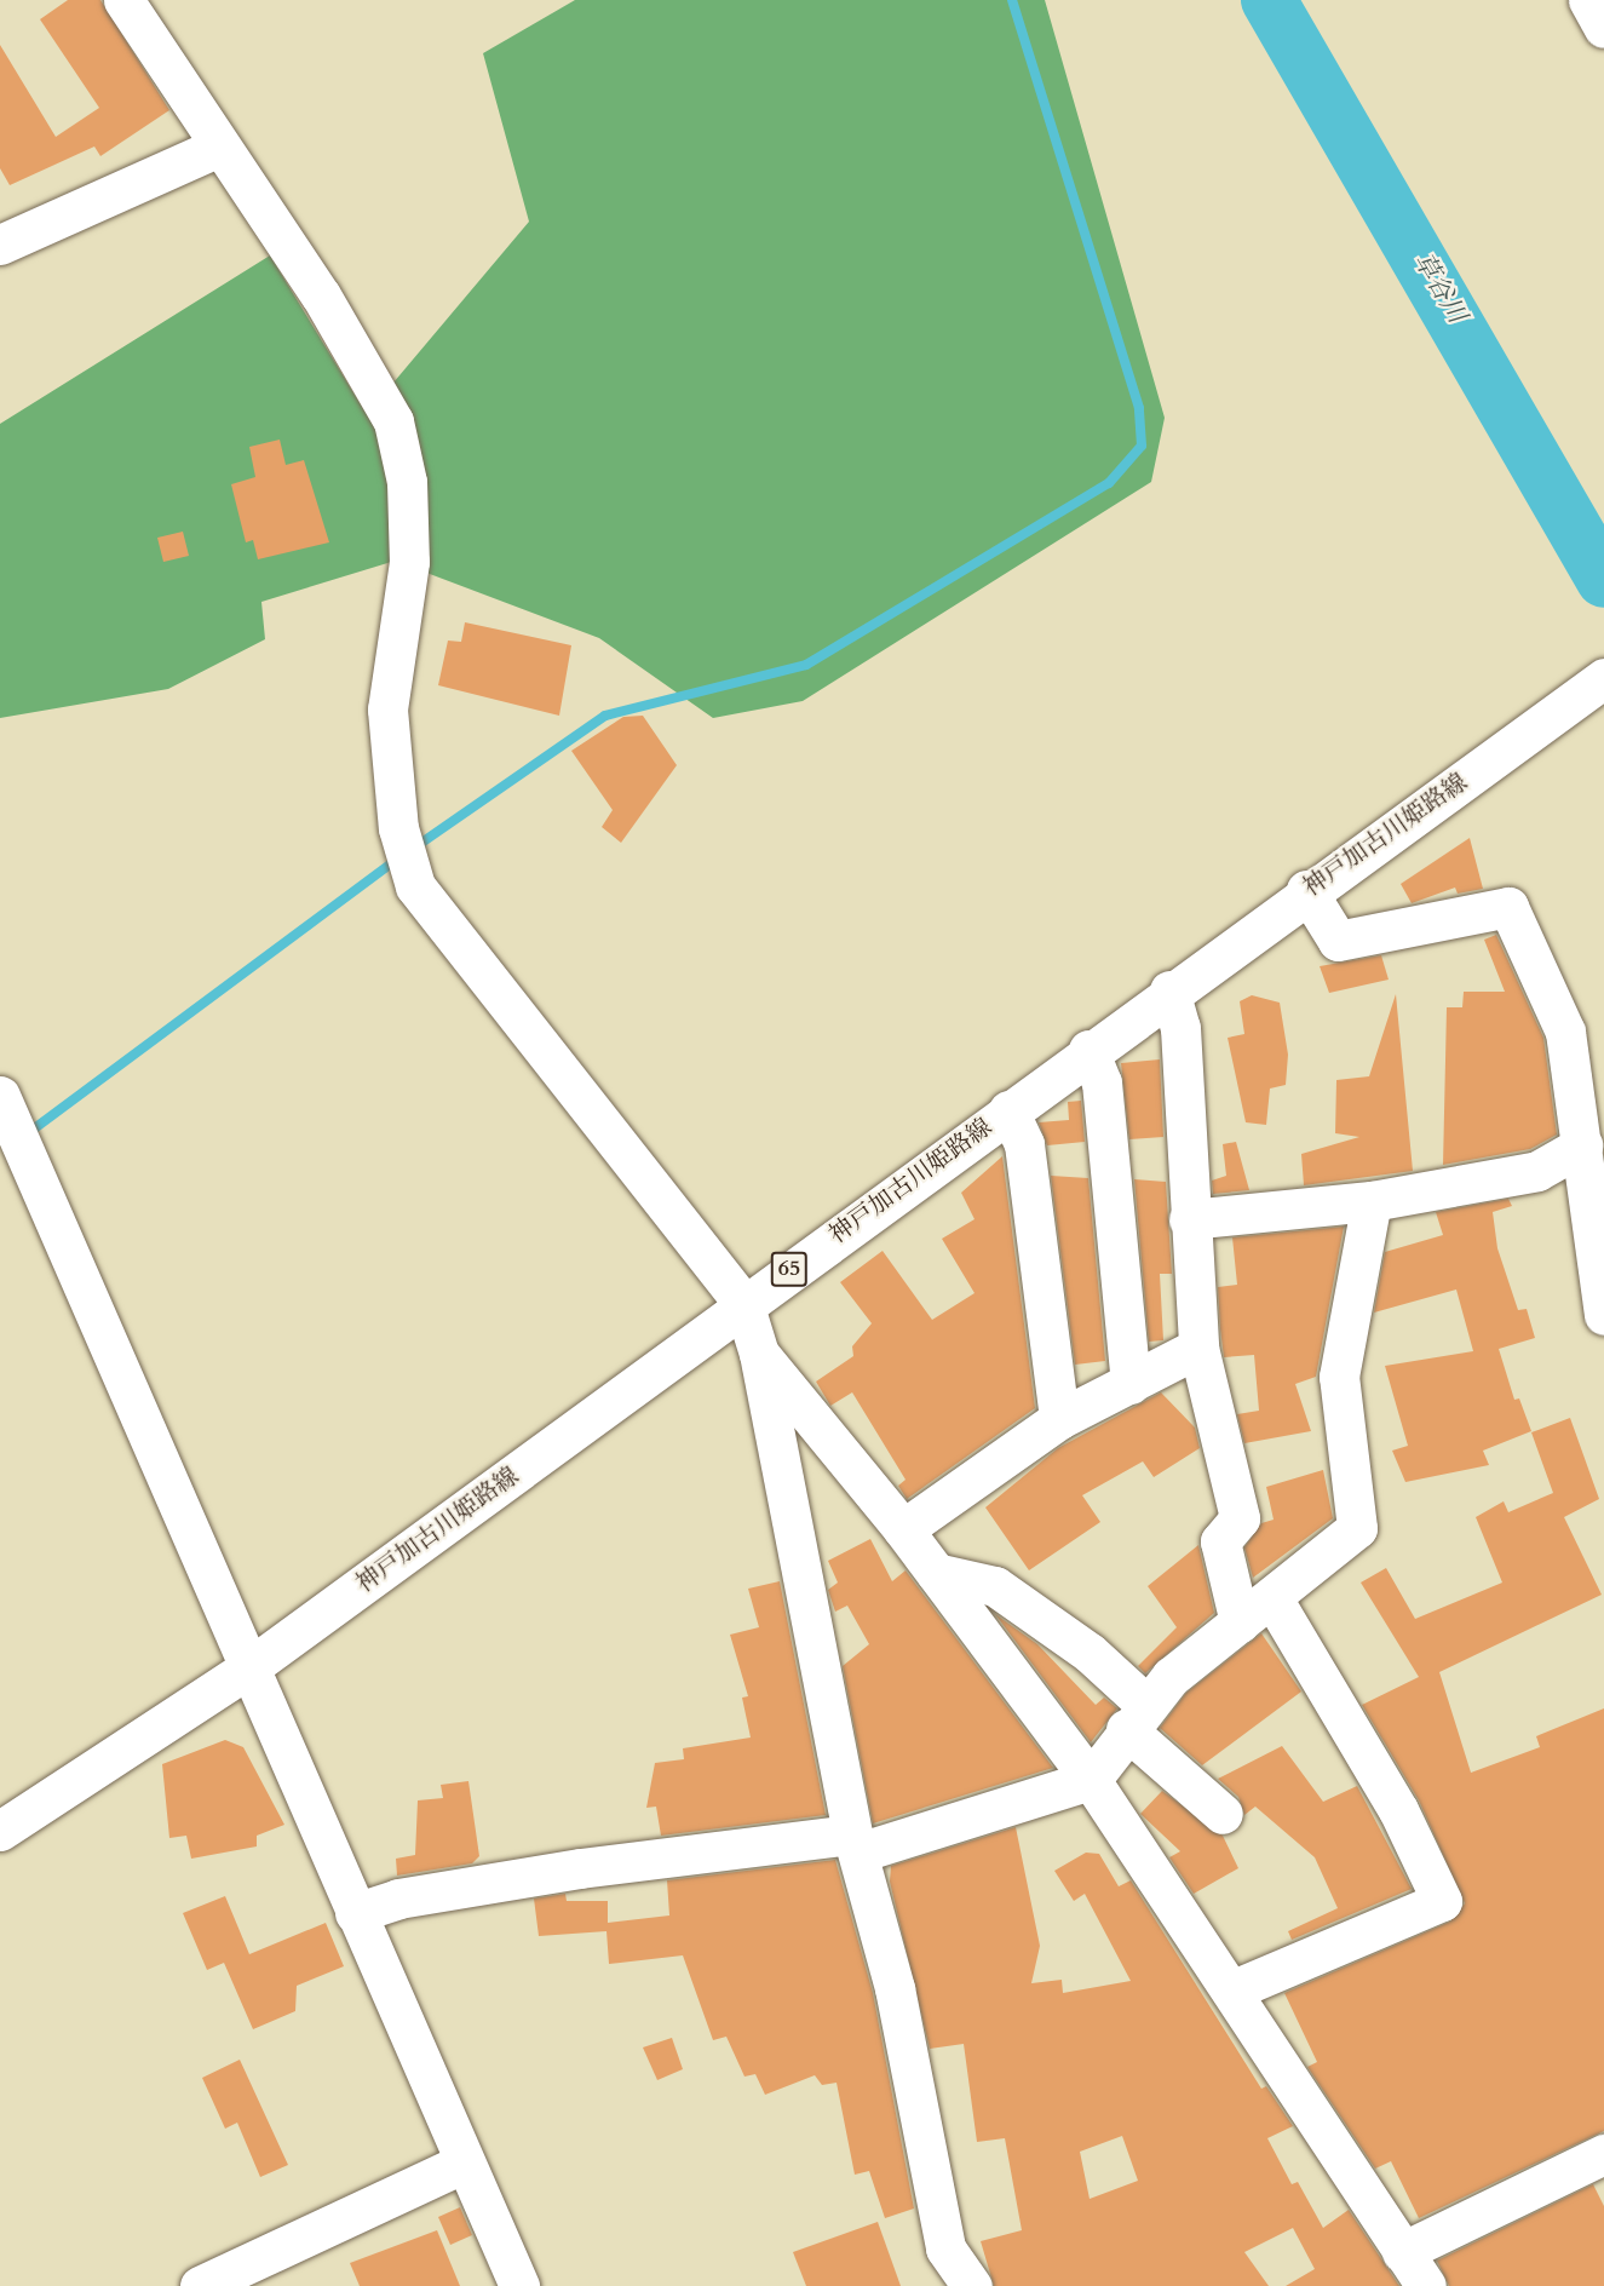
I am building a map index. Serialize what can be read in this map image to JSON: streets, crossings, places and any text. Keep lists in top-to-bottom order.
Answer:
{
  "streets": {
    "street": ["神戸加古川姫路線", "65"]
  },
  "water": ["草谷川"]
}
